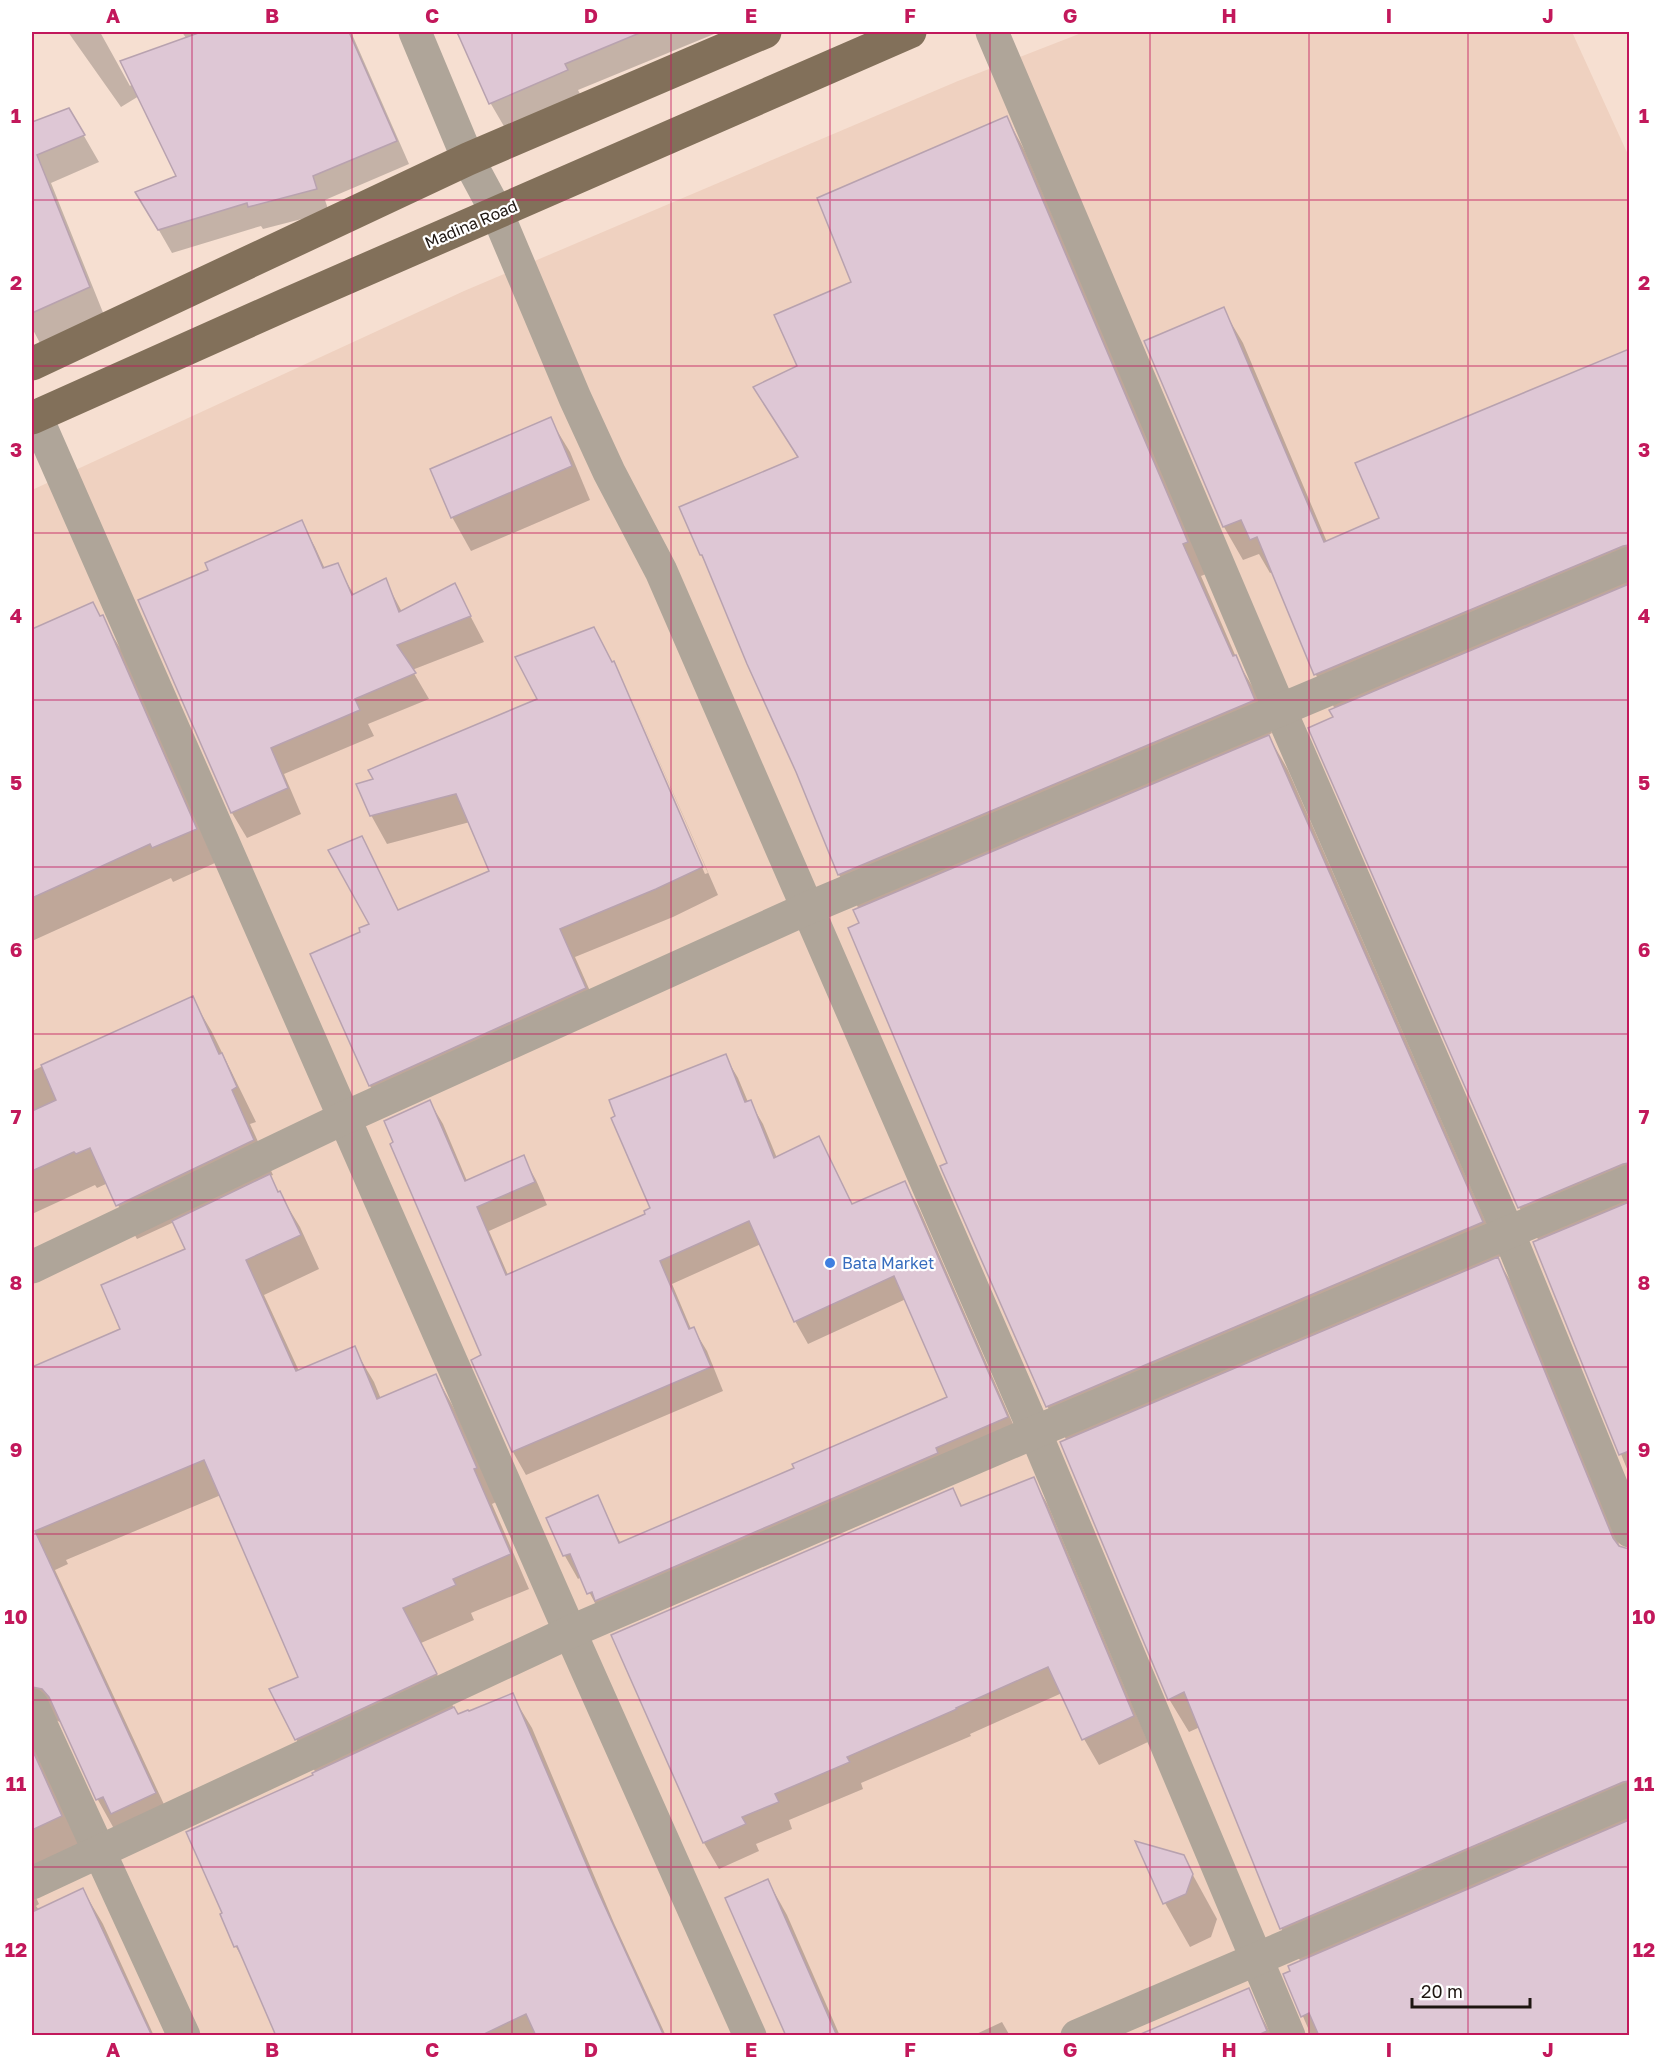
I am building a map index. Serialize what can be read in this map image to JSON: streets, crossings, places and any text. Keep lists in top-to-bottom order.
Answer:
{
  "streets": {
    "main road": ["Madina Road"]
  },
  "places": ["Bata Market"],
  "scale_bar": "20 m",
  "grid": {
    "columns": [
      "A",
      "B",
      "C",
      "D",
      "E",
      "F",
      "G",
      "H",
      "I",
      "J"
    ],
    "rows": [
      "1",
      "2",
      "3",
      "4",
      "5",
      "6",
      "7",
      "8",
      "9",
      "10",
      "11",
      "12"
    ]
  }
}
